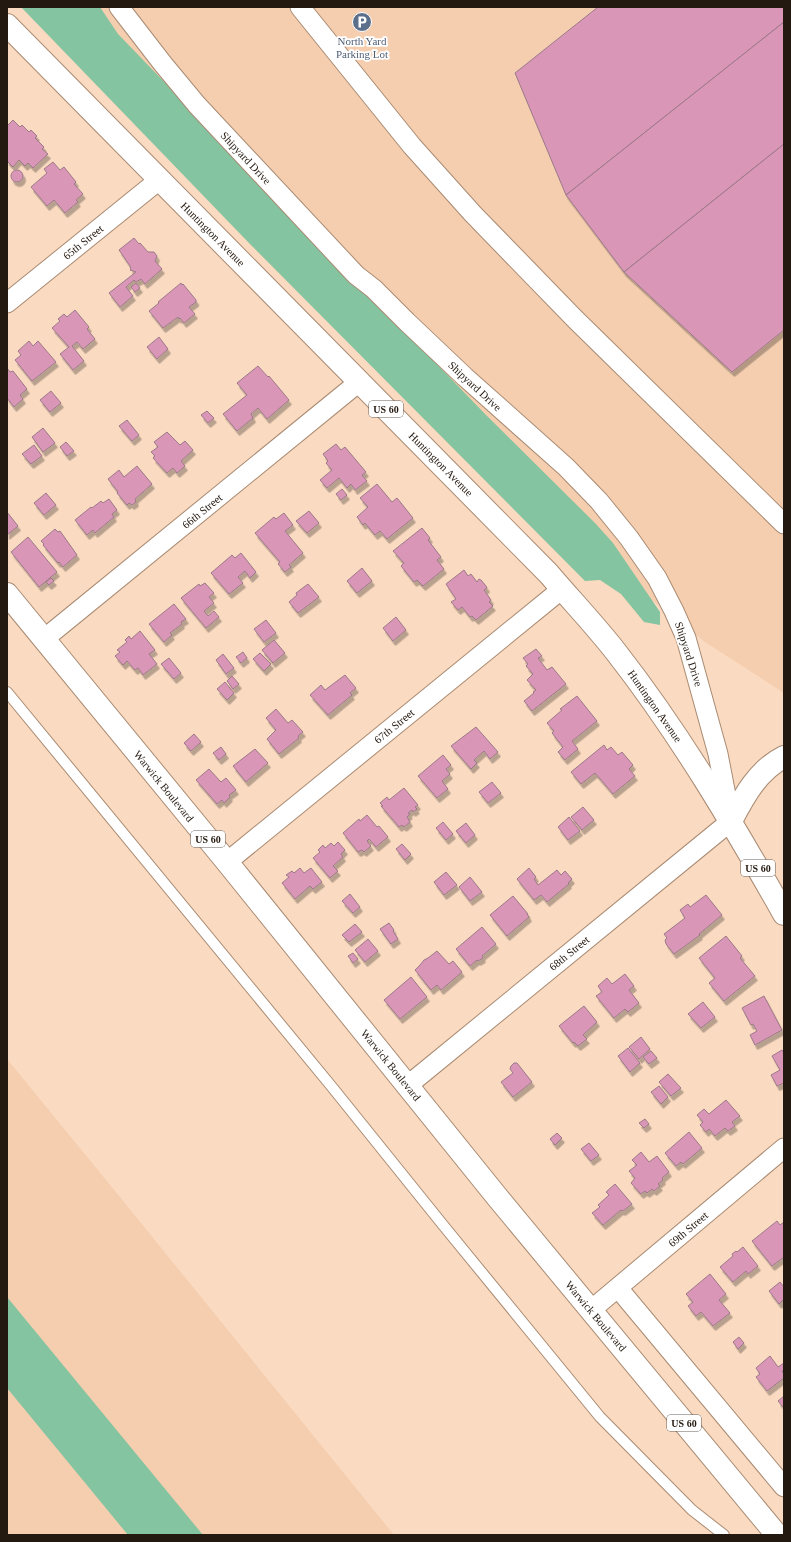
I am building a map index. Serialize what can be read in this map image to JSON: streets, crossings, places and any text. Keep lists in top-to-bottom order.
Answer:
{
  "streets": {
    "main road": ["Huntington Avenue", "US 60", "Warwick Boulevard"],
    "street": [
      "Shipyard Drive",
      "65th Street",
      "66th Street",
      "67th Street",
      "68th Street",
      "69th Street"
    ]
  },
  "crossings": [
    ["Shipyard Drive", "Huntington Avenue"],
    ["Shipyard Drive", "68th Street"],
    ["Huntington Avenue", "65th Street"],
    ["Huntington Avenue", "66th Street"],
    ["Huntington Avenue", "67th Street"],
    ["Huntington Avenue", "68th Street"],
    ["66th Street", "Warwick Boulevard"],
    ["67th Street", "Warwick Boulevard"],
    ["Warwick Boulevard", "68th Street"],
    ["Warwick Boulevard", "69th Street"]
  ],
  "places": {
    "parking": ["North Yard Parking Lot"]
  }
}
